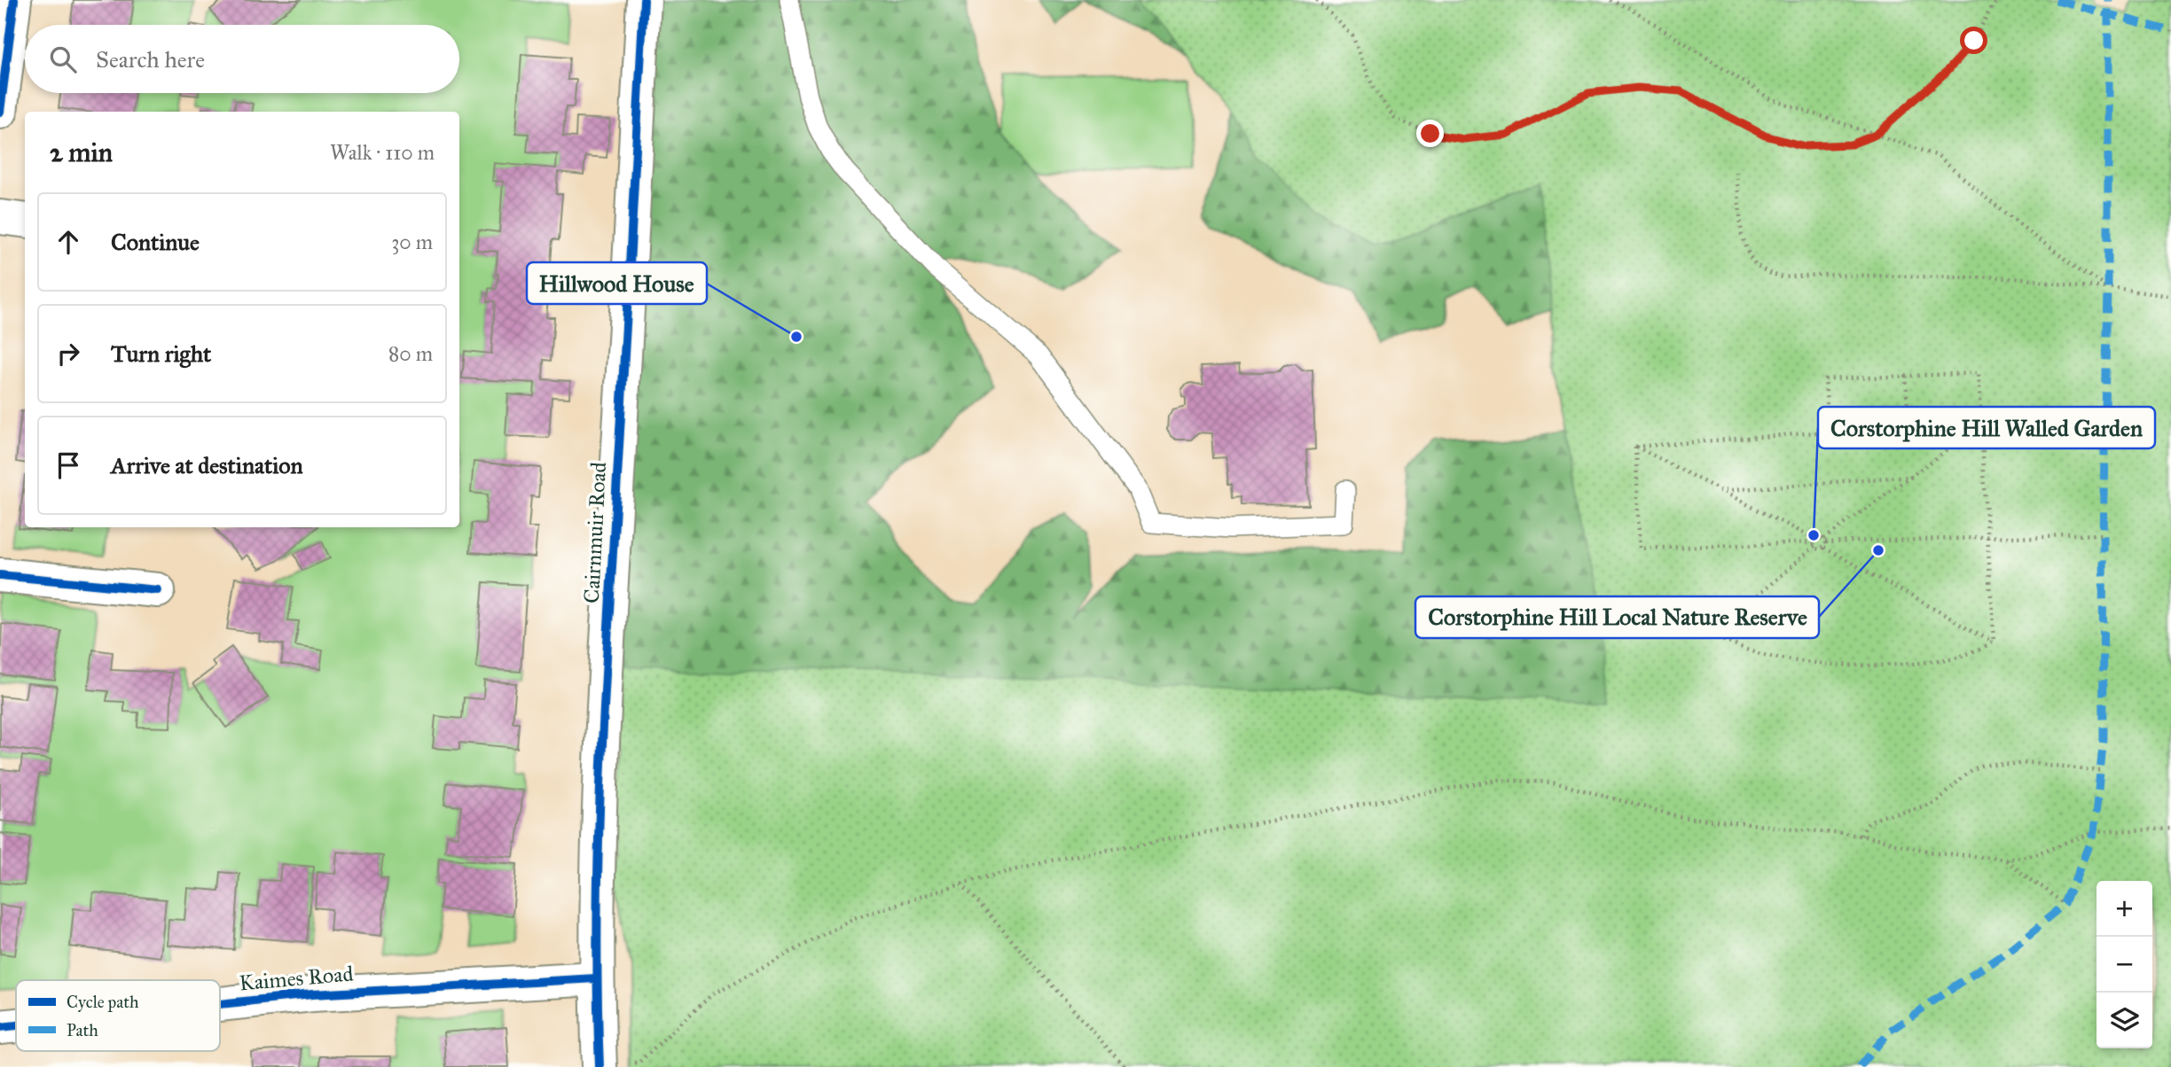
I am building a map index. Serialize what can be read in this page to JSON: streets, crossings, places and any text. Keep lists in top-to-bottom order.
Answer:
{
  "streets": {
    "street": ["Cairnmuir Road", "Kaimes Road"]
  },
  "crossings": [
    ["Cairnmuir Road", "Kaimes Road"]
  ],
  "places": ["Hillwood House", "Corstorphine Hill Walled Garden", "Corstorphine Hill Local Nature Reserve"],
  "legend": ["Cycle path", "Path"],
  "page": {
    "search": "Search here",
    "heading": ["2 min", "Walk · 110 m"],
    "list": [
      ["Continue", "30 m"],
      ["Turn right", "80 m"],
      "Arrive at destination"
    ],
    "map_buttons": ["+", "−"]
  }
}
